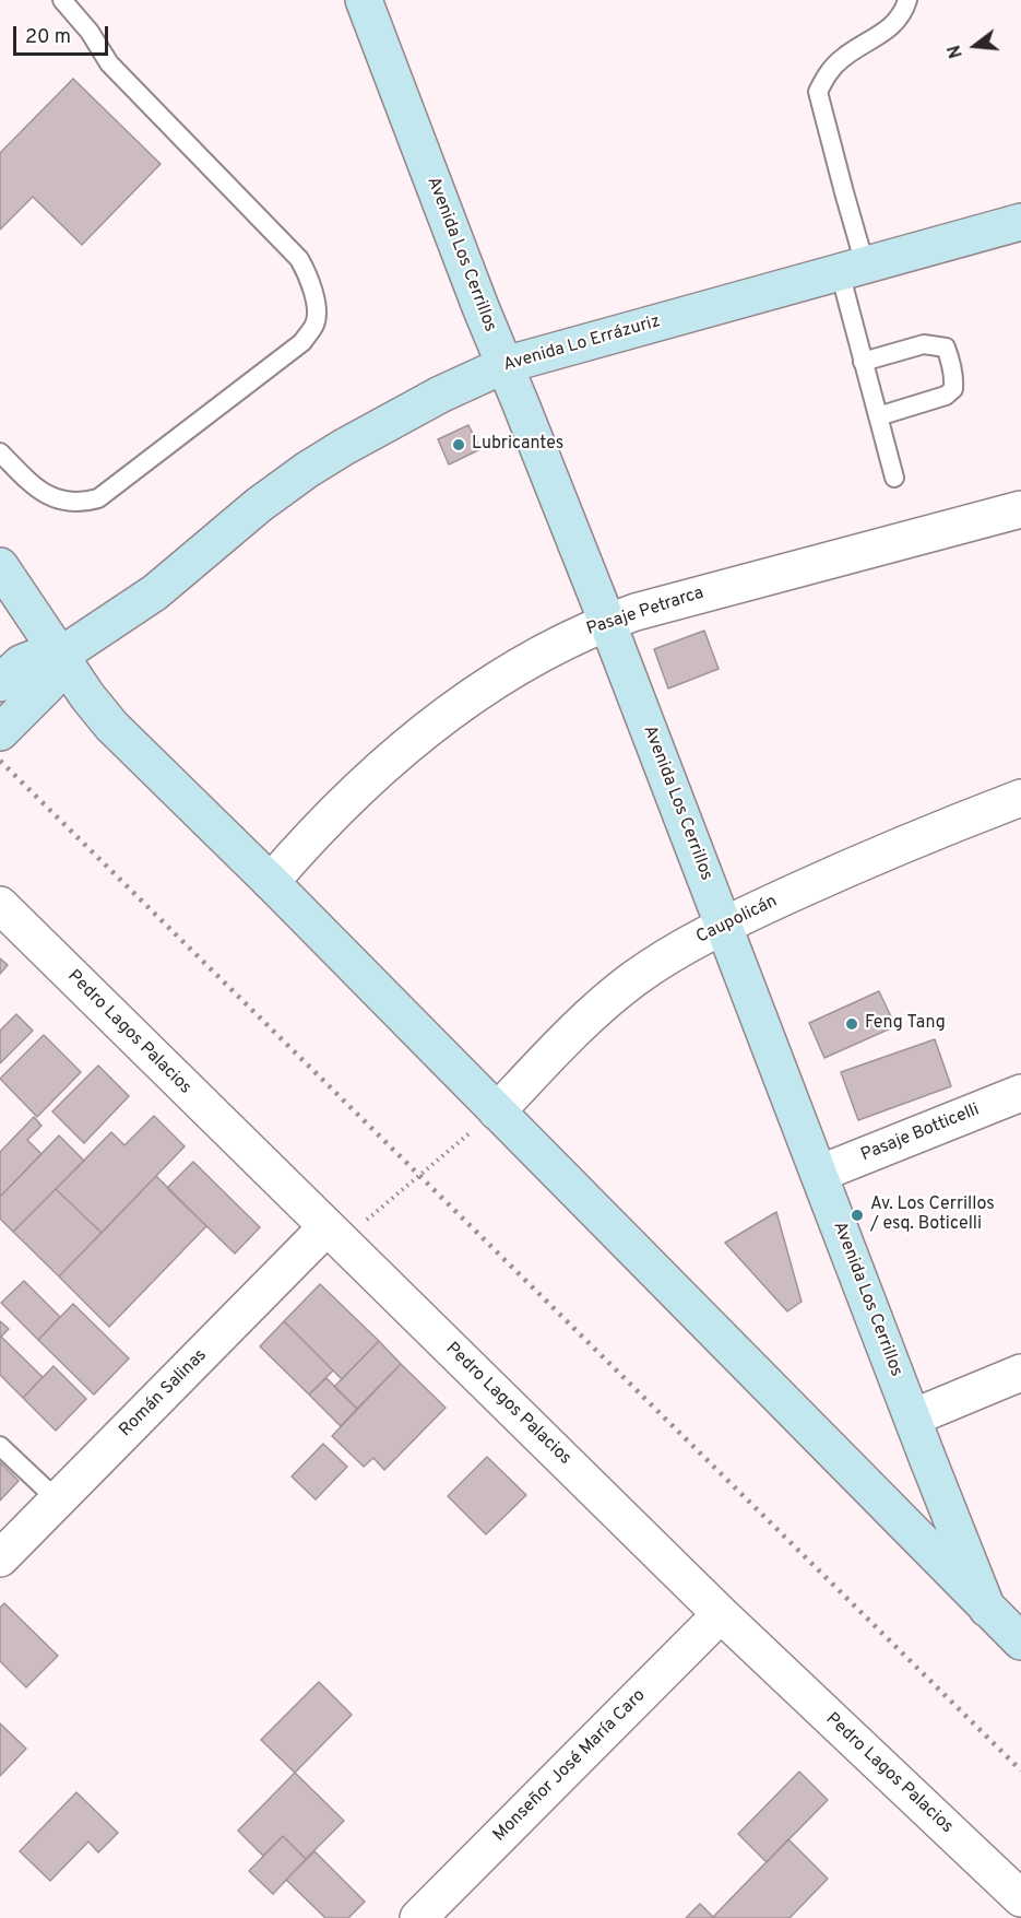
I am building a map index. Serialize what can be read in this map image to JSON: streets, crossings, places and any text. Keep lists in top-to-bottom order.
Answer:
{
  "streets": {
    "main road": ["Avenida Los Cerrillos", "Avenida Lo Errázuriz"],
    "street": [
      "Pasaje Petrarca",
      "Caupolicán",
      "Pedro Lagos Palacios",
      "Pasaje Botticelli",
      "Román Salinas",
      "Monseñor José María Caro"
    ]
  },
  "crossings": [
    ["Avenida Los Cerrillos", "Avenida Lo Errázuriz"],
    ["Avenida Los Cerrillos", "Pasaje Petrarca"],
    ["Avenida Los Cerrillos", "Caupolicán"],
    ["Avenida Los Cerrillos", "Pasaje Botticelli"],
    ["Pedro Lagos Palacios", "Román Salinas"],
    ["Pedro Lagos Palacios", "Monseñor José María Caro"]
  ],
  "places": ["Lubricantes", "Feng Tang", "Av. Los Cerrillos / esq. Boticelli"],
  "scale_bar": "20 m",
  "north": "left"
}
